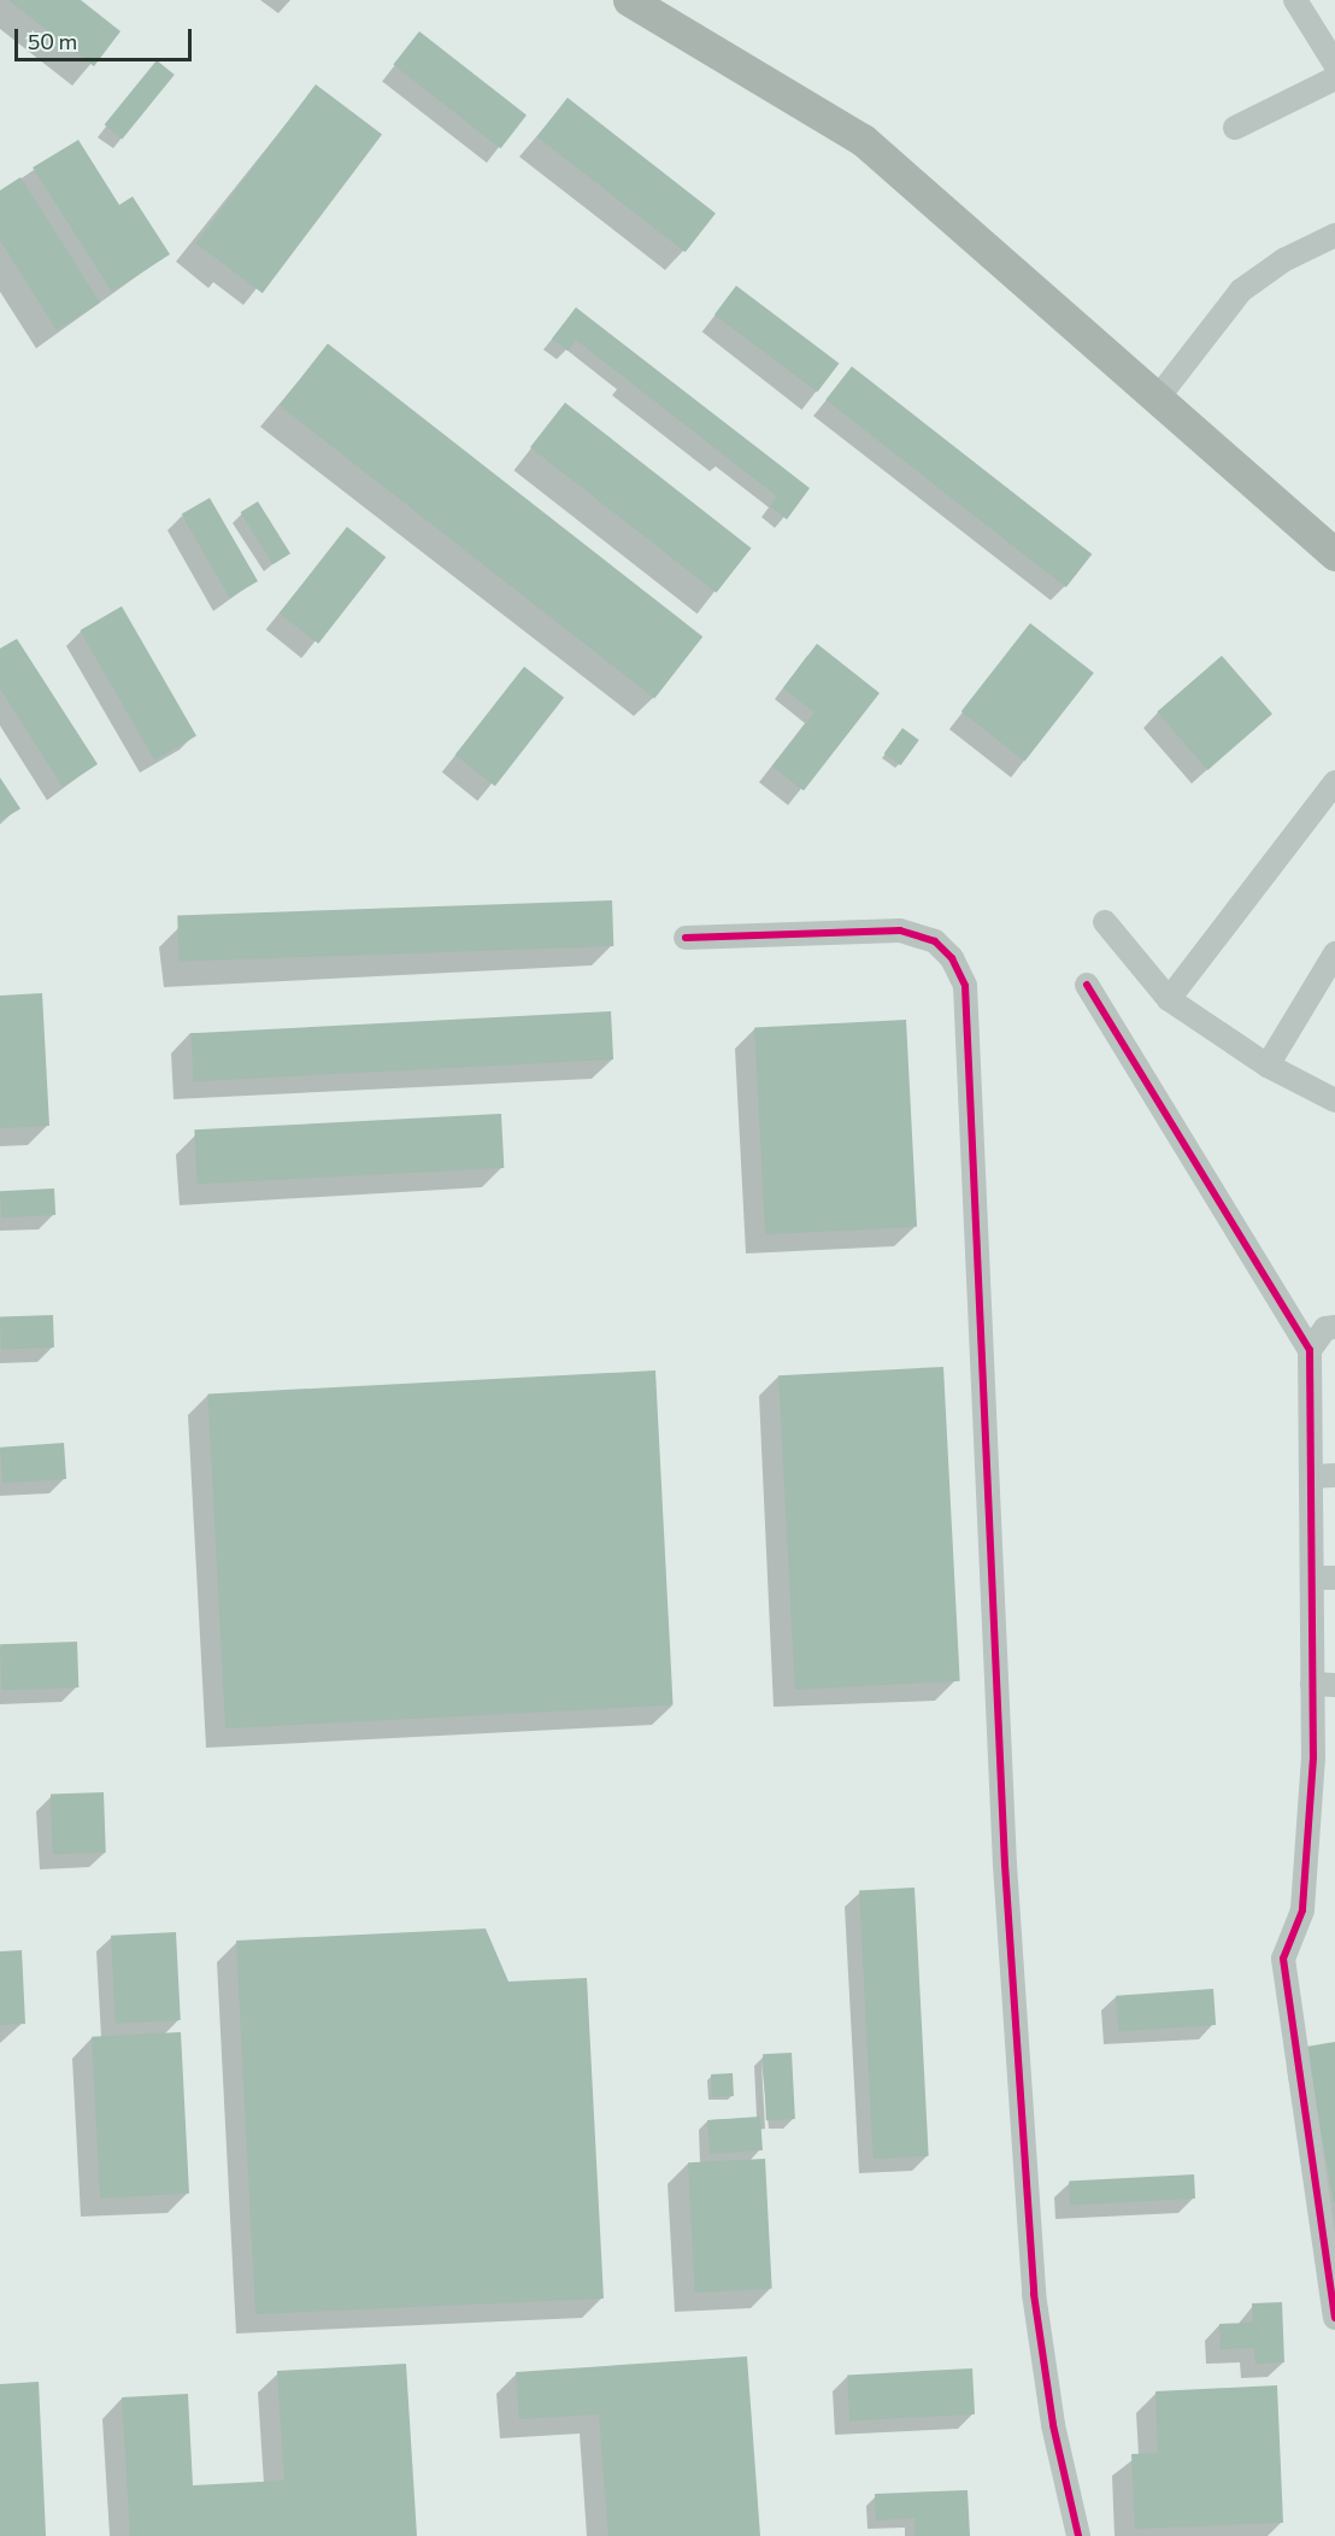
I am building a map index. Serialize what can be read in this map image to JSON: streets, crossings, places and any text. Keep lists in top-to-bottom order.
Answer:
{
  "scale_bar": "50 m"
}
